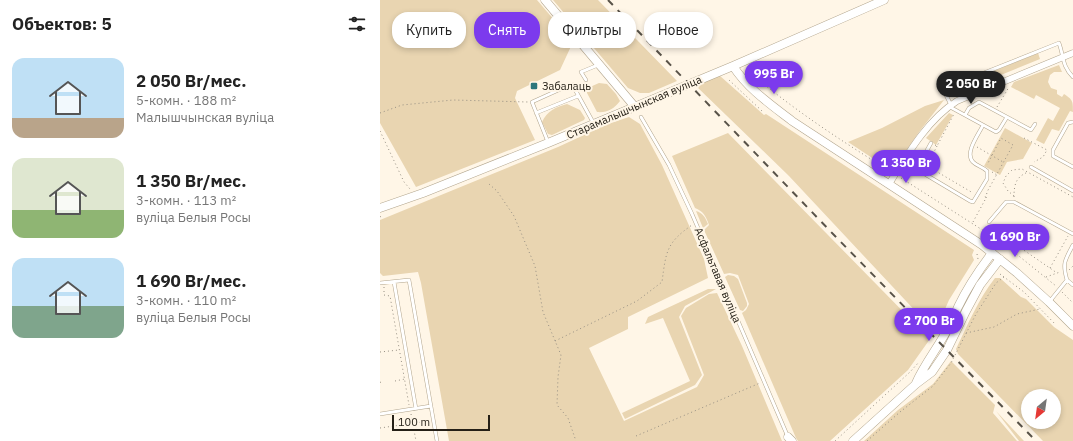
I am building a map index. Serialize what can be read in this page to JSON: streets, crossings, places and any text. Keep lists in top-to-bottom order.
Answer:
{
  "streets": {
    "main road": ["Старамалышчынская вуліца"],
    "lane": ["Асфальтавая вуліца"]
  },
  "places": {
    "transit": ["Забалаць"]
  },
  "scale_bar": "100 m",
  "north": "bottom left",
  "page": {
    "heading": "Объектов: 5",
    "chip": [
      "Купить",
      "Снять",
      "Фильтры",
      "Новое"
    ],
    "list": [
      {
        "name": "2 050 Br/мес.",
        "note": "5-комн. · 188 m² · Малышчынская вуліца"
      },
      {
        "name": "1 350 Br/мес.",
        "note": "3-комн. · 113 m² · вуліца Белыя Росы"
      },
      {
        "name": "1 690 Br/мес.",
        "note": "3-комн. · 110 m² · вуліца Белыя Росы"
      }
    ],
    "price": [
      "995 Br",
      "2 050 Br",
      "1 350 Br",
      "1 690 Br",
      "2 700 Br"
    ],
    "scale": "100 m"
  }
}
